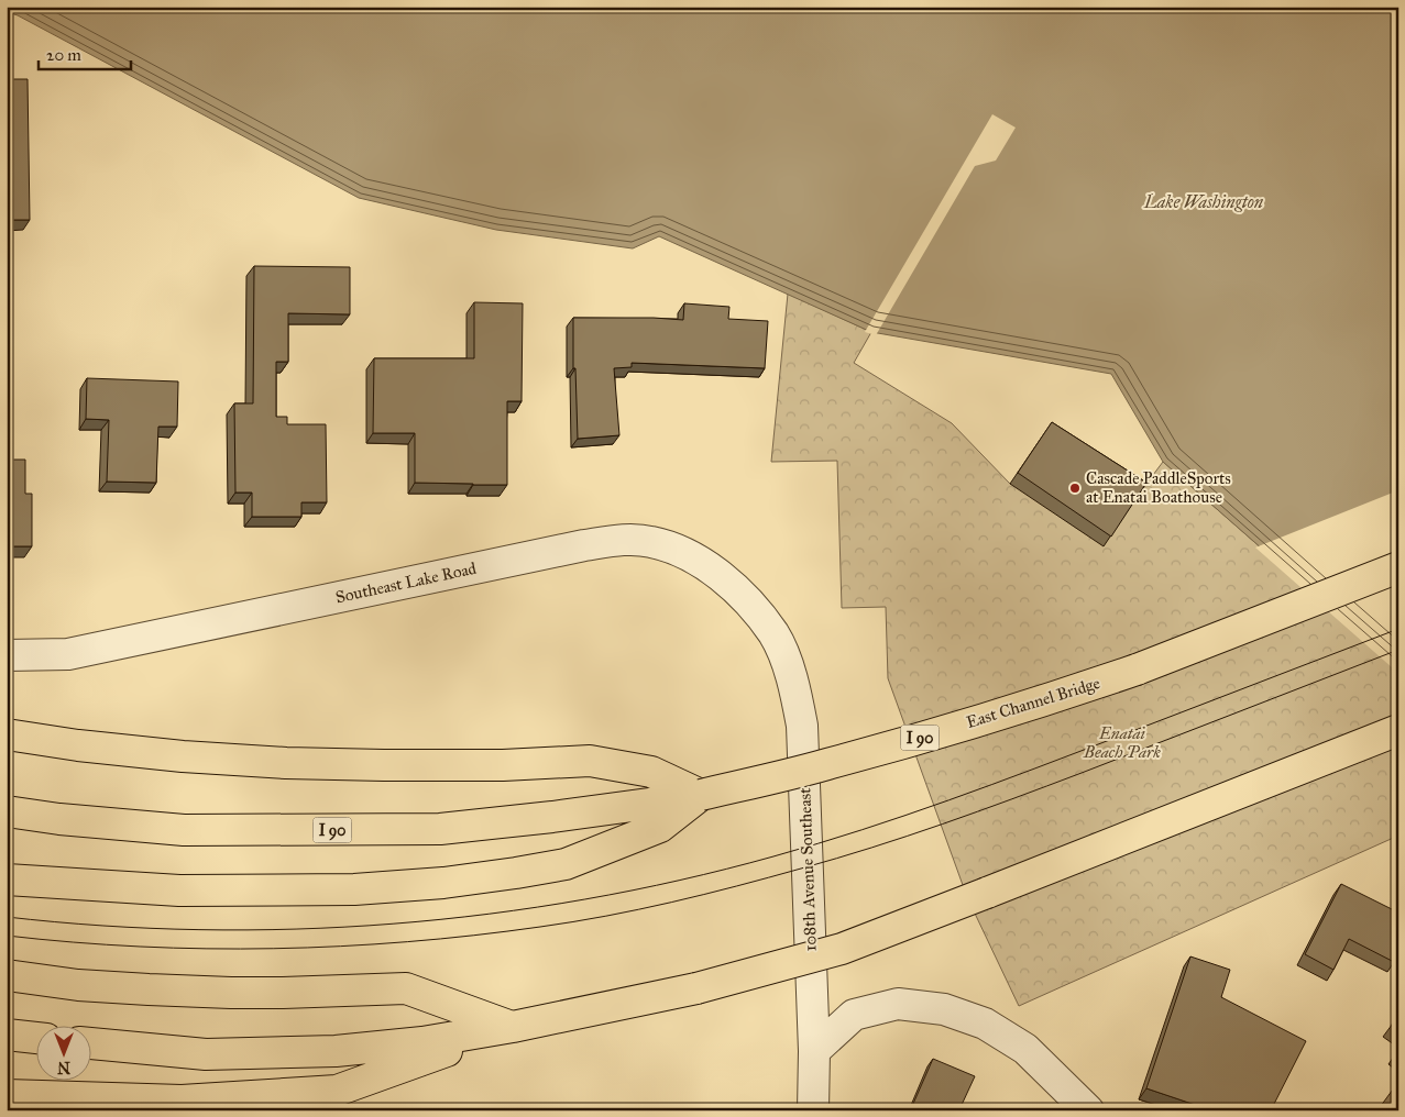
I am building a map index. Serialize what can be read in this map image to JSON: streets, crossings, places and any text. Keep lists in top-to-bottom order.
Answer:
{
  "streets": {
    "highway": ["East Channel Bridge", "I 90"],
    "street": ["Southeast Lake Road", "108th Avenue Southeast"]
  },
  "crossings": [
    ["Southeast Lake Road", "108th Avenue Southeast"]
  ],
  "water": ["Lake Washington"],
  "parks": ["Enatai Beach Park"],
  "places": ["Cascade PaddleSports at Enatai Boathouse"],
  "scale_bar": "20 m",
  "north": "bottom"
}
